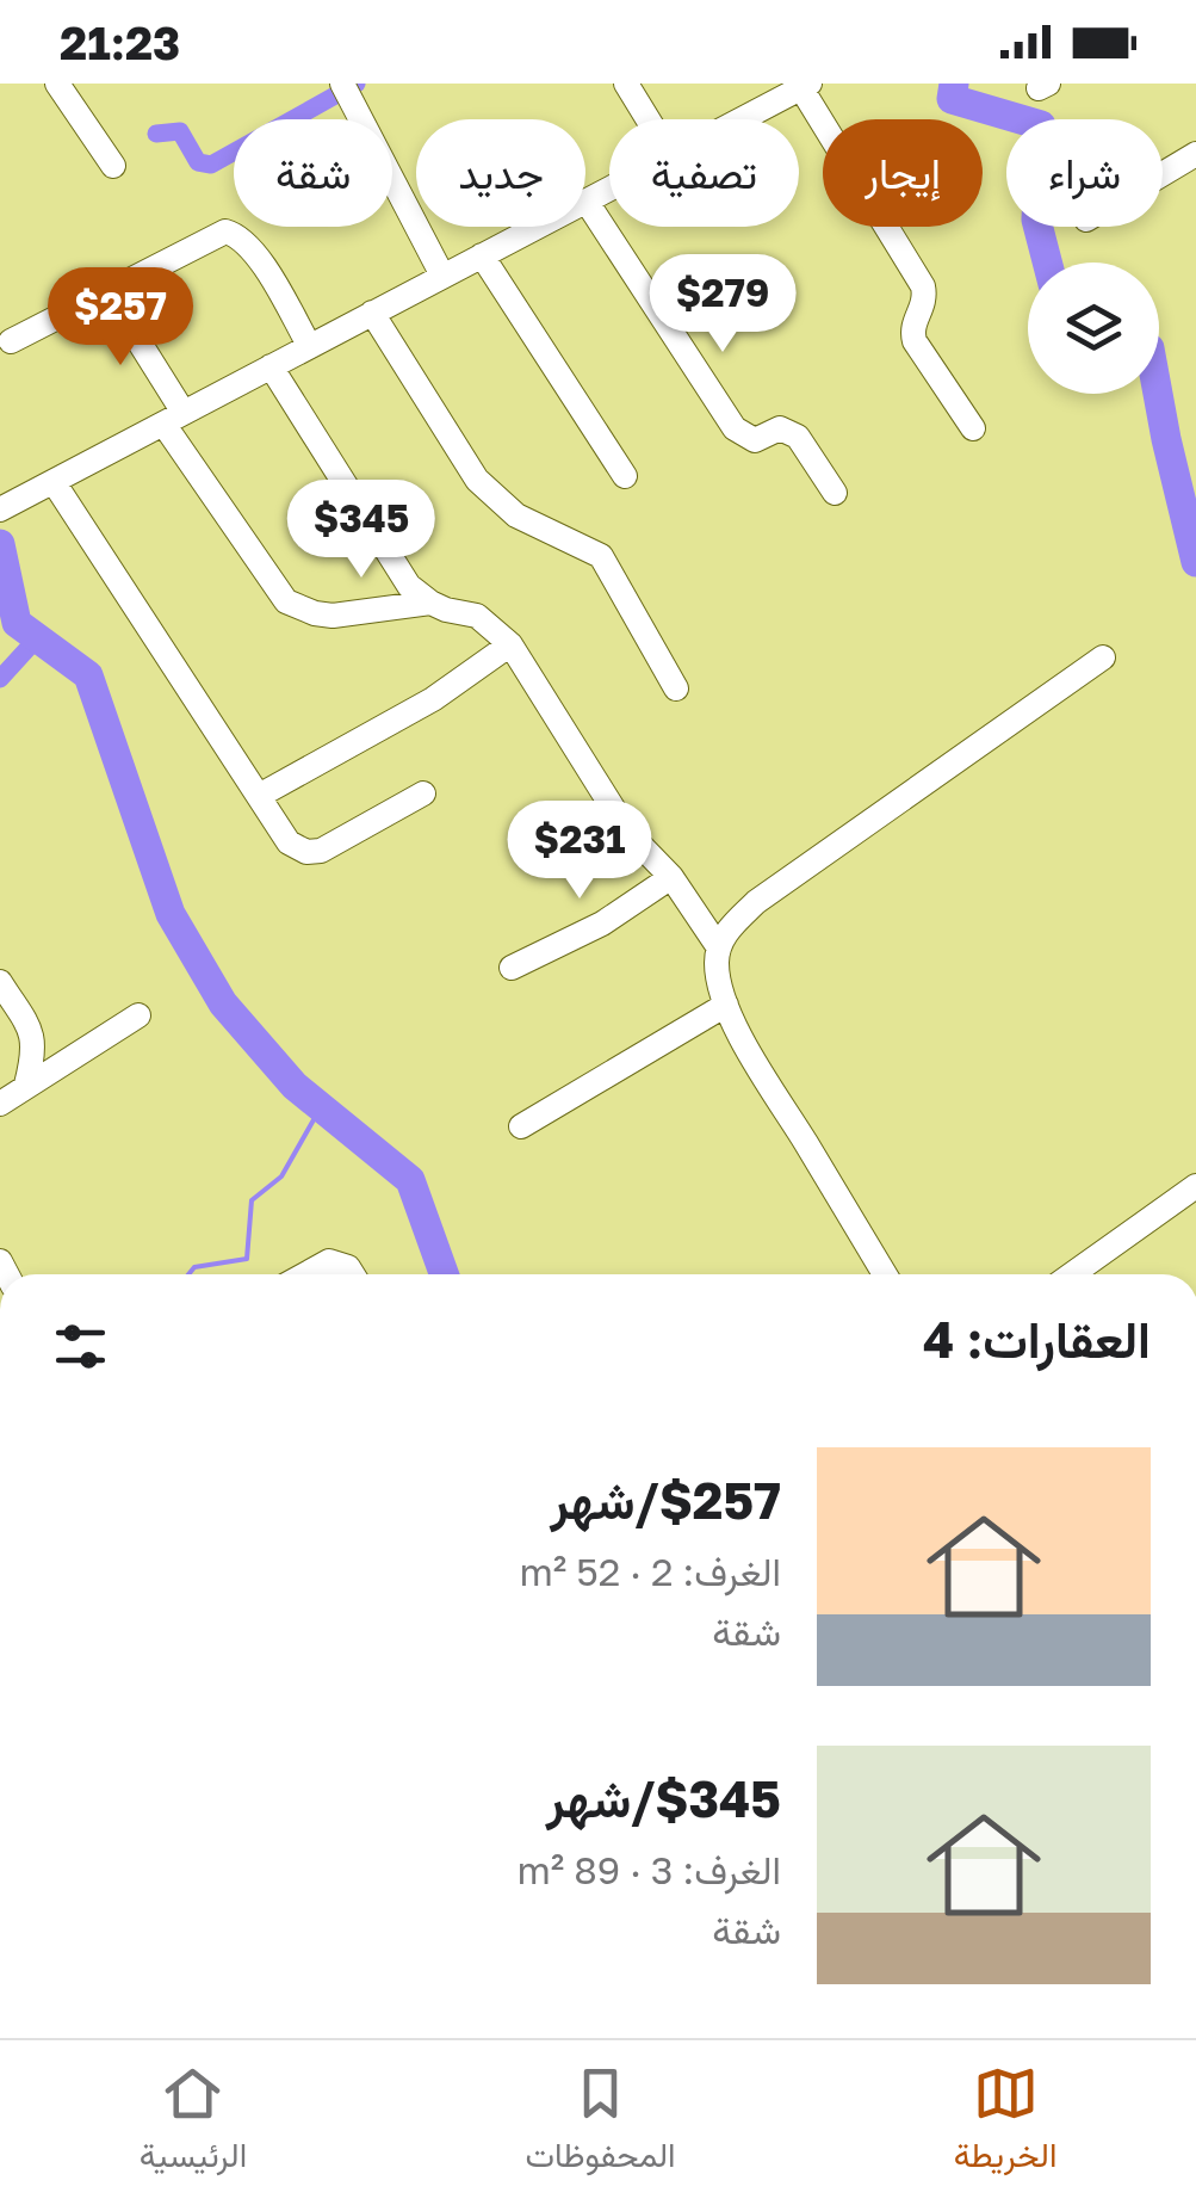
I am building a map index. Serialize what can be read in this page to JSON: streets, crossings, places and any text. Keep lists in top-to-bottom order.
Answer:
{
  "page": {
    "status": "21:23",
    "chip": [
      "شراء",
      "إيجار",
      "تصفية",
      "جديد",
      "شقة"
    ],
    "price": [
      "$279",
      "$257",
      "$345",
      "$231"
    ],
    "heading": "العقارات: 4",
    "list": [
      {
        "name": "$257/شهر",
        "note": "الغرف: 2 · 52 m² · شقة"
      },
      {
        "name": "$345/شهر",
        "note": "الغرف: 3 · 89 m² · شقة"
      }
    ],
    "tabs": ["الخريطة", "المحفوظات", "الرئيسية"]
  }
}
